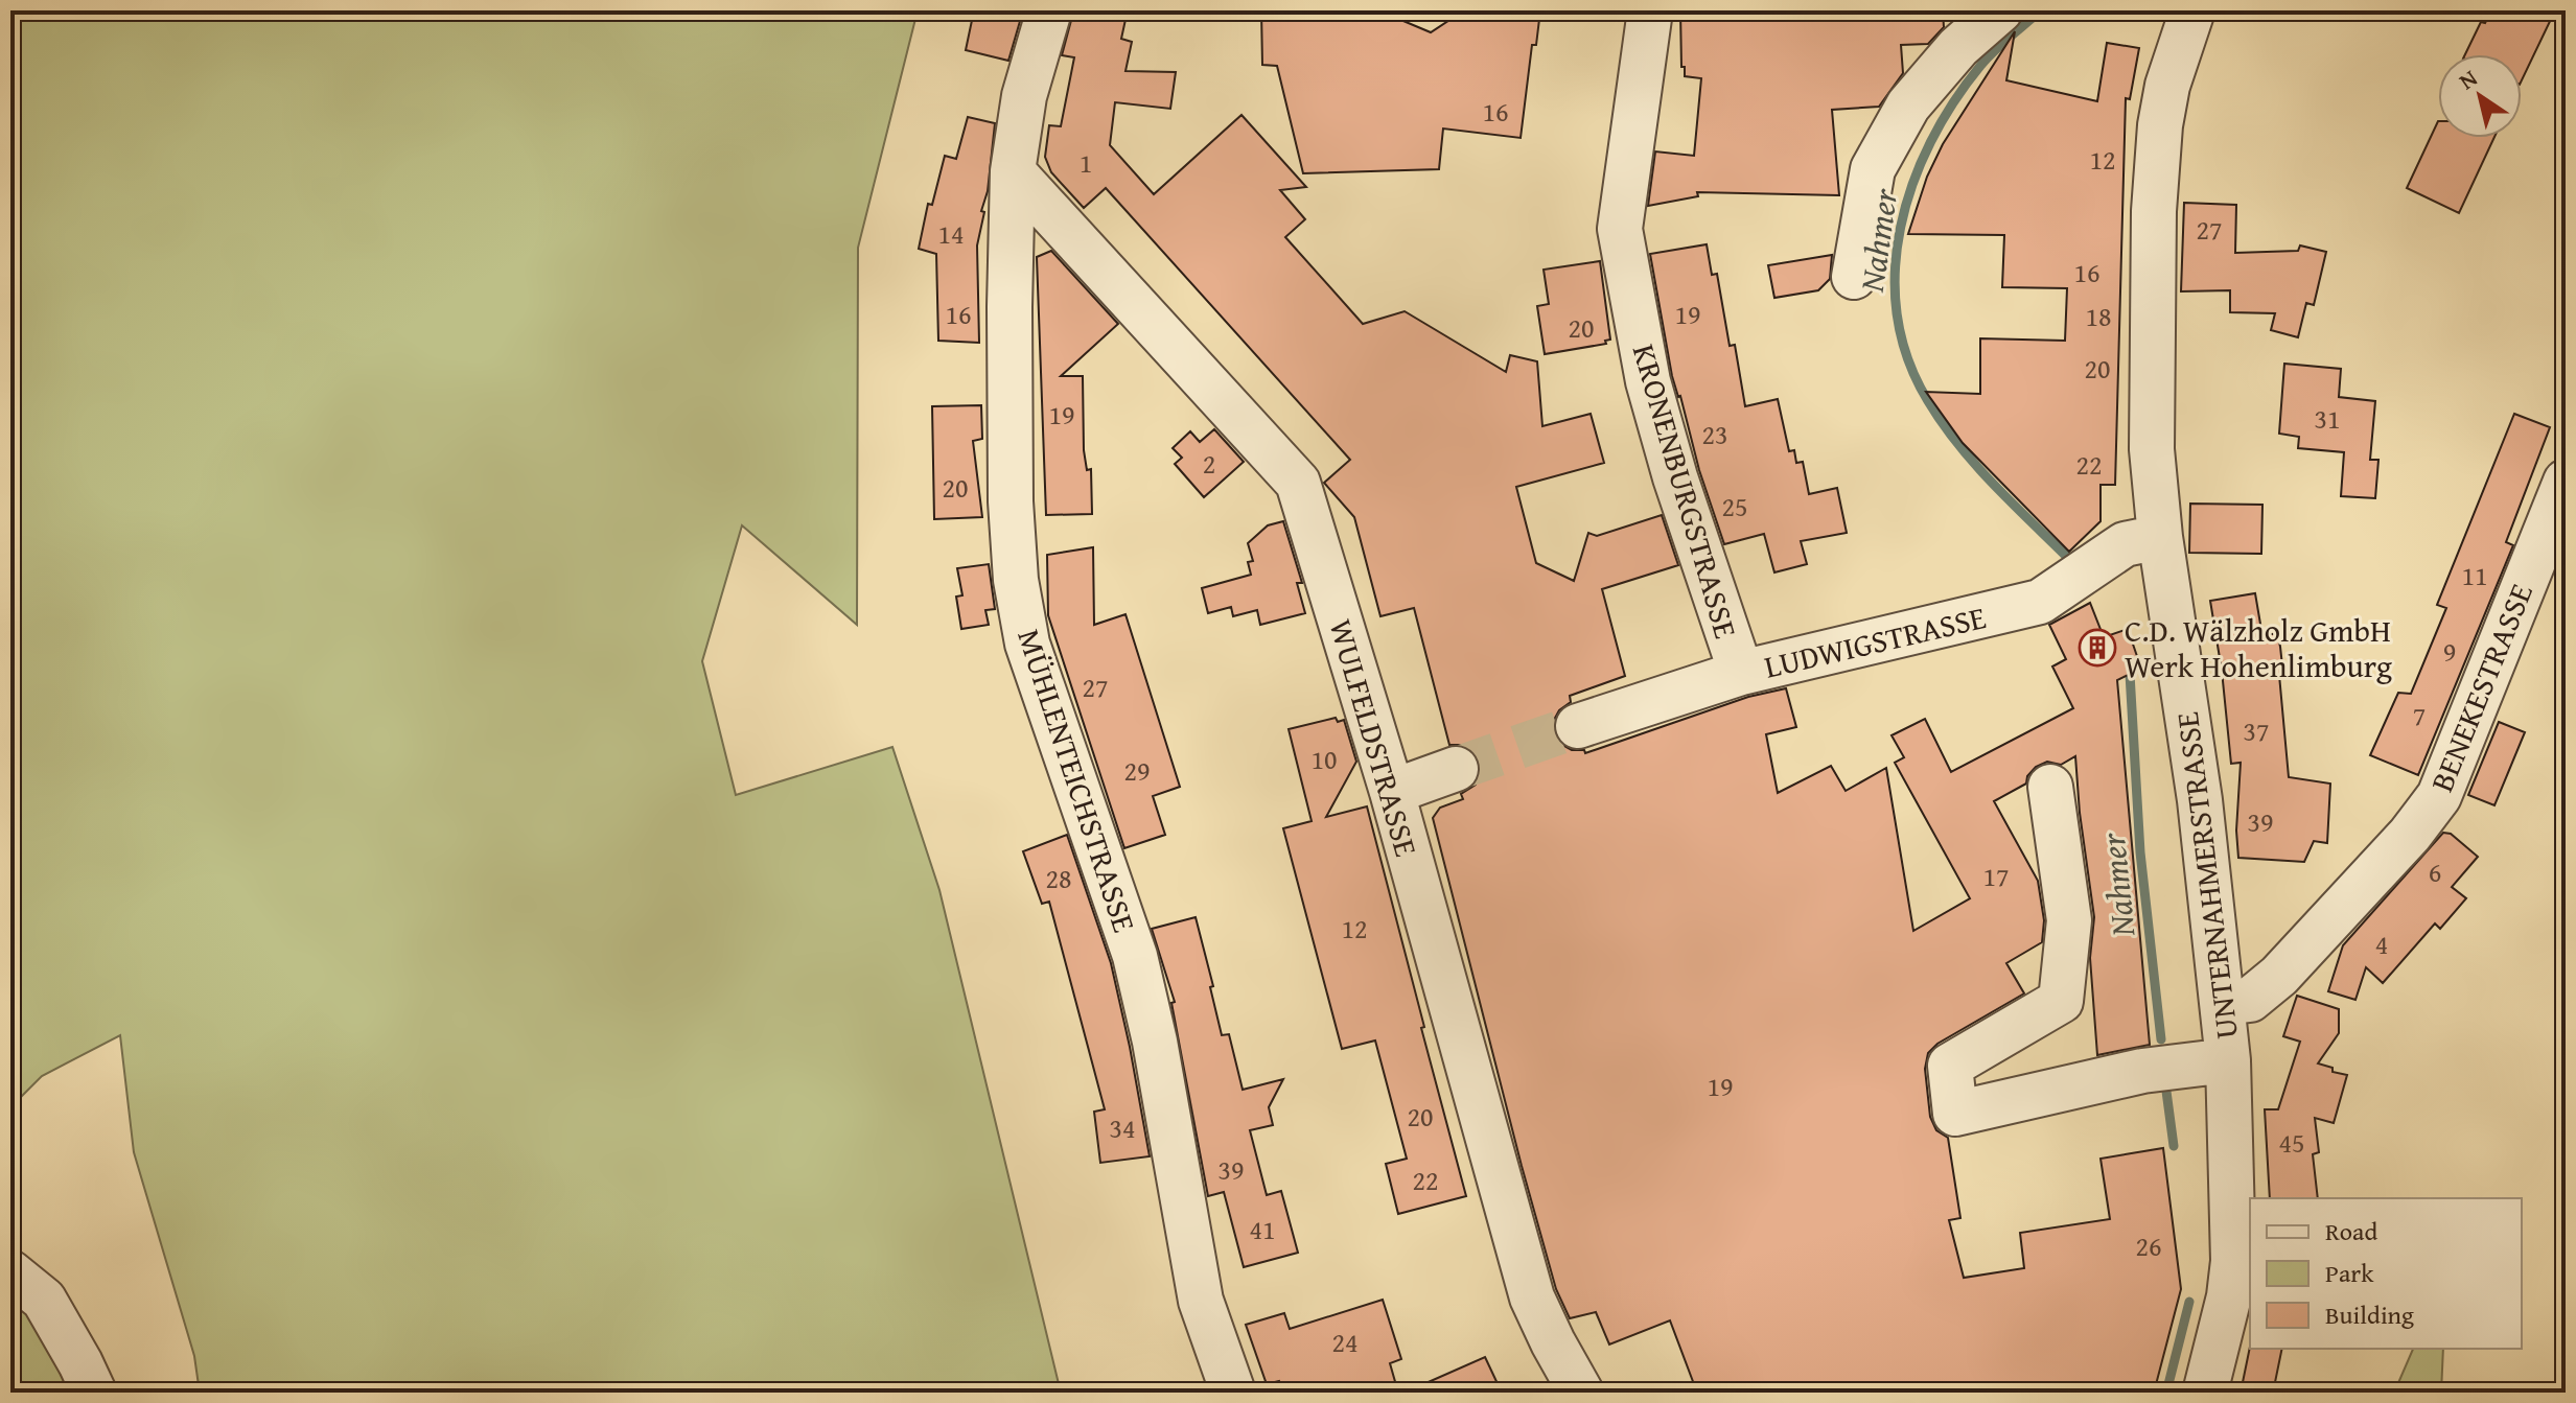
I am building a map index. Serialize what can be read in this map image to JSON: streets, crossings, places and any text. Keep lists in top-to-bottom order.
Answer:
{
  "streets": {
    "street": [
      "KRONENBURGSTRASSE",
      "LUDWIGSTRASSE",
      "BENEKESTRASSE",
      "WULFELDSTRASSE",
      "MÜHLENTEICHSTRASSE",
      "UNTERNAHMERSTRASSE"
    ]
  },
  "crossings": [
    ["KRONENBURGSTRASSE", "LUDWIGSTRASSE"],
    ["LUDWIGSTRASSE", "UNTERNAHMERSTRASSE"],
    ["BENEKESTRASSE", "UNTERNAHMERSTRASSE"],
    ["WULFELDSTRASSE", "MÜHLENTEICHSTRASSE"]
  ],
  "water": ["Nahmer"],
  "places": {
    "building": ["C.D. Wälzholz GmbH Werk Hohenlimburg"]
  },
  "house_numbers": [
    "16",
    "12",
    "1",
    "27",
    "14",
    "16",
    "16",
    "19",
    "18",
    "20",
    "20",
    "19",
    "31",
    "23",
    "2",
    "22",
    "20",
    "25",
    "11",
    "9",
    "27",
    "7",
    "37",
    "10",
    "29",
    "39",
    "6",
    "17",
    "28",
    "12",
    "4",
    "19",
    "20",
    "34",
    "45",
    "39",
    "22",
    "41",
    "26",
    "24"
  ],
  "legend": ["Road", "Park", "Building"],
  "north": "top left"
}
